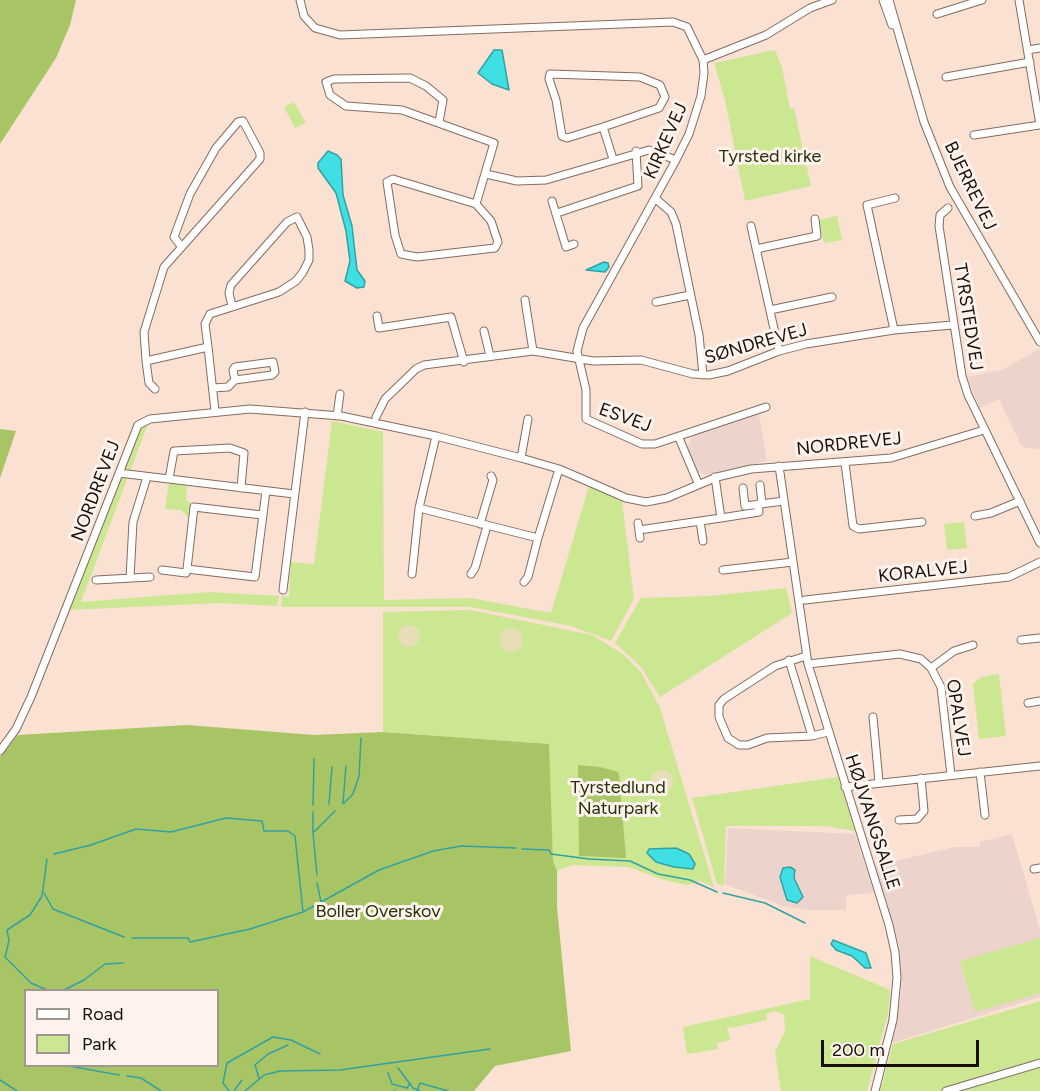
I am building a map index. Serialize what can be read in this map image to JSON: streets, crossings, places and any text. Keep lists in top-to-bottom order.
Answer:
{
  "streets": {
    "street": [
      "KIRKEVEJ",
      "BJERREVEJ",
      "TYRSTEDVEJ",
      "SØNDREVEJ",
      "ESVEJ",
      "NORDREVEJ",
      "KORALVEJ",
      "OPALVEJ",
      "HØJVANGSALLE"
    ]
  },
  "crossings": [
    ["KIRKEVEJ", "SØNDREVEJ"],
    ["KIRKEVEJ", "ESVEJ"],
    ["TYRSTEDVEJ", "SØNDREVEJ"],
    ["TYRSTEDVEJ", "NORDREVEJ"],
    ["SØNDREVEJ", "ESVEJ"],
    ["NORDREVEJ", "HØJVANGSALLE"],
    ["OPALVEJ", "HØJVANGSALLE"]
  ],
  "parks": ["Tyrsted kirke", "Tyrstedlund Naturpark", "Boller Overskov"],
  "legend": ["Road", "Park"],
  "scale_bar": "200 m"
}
